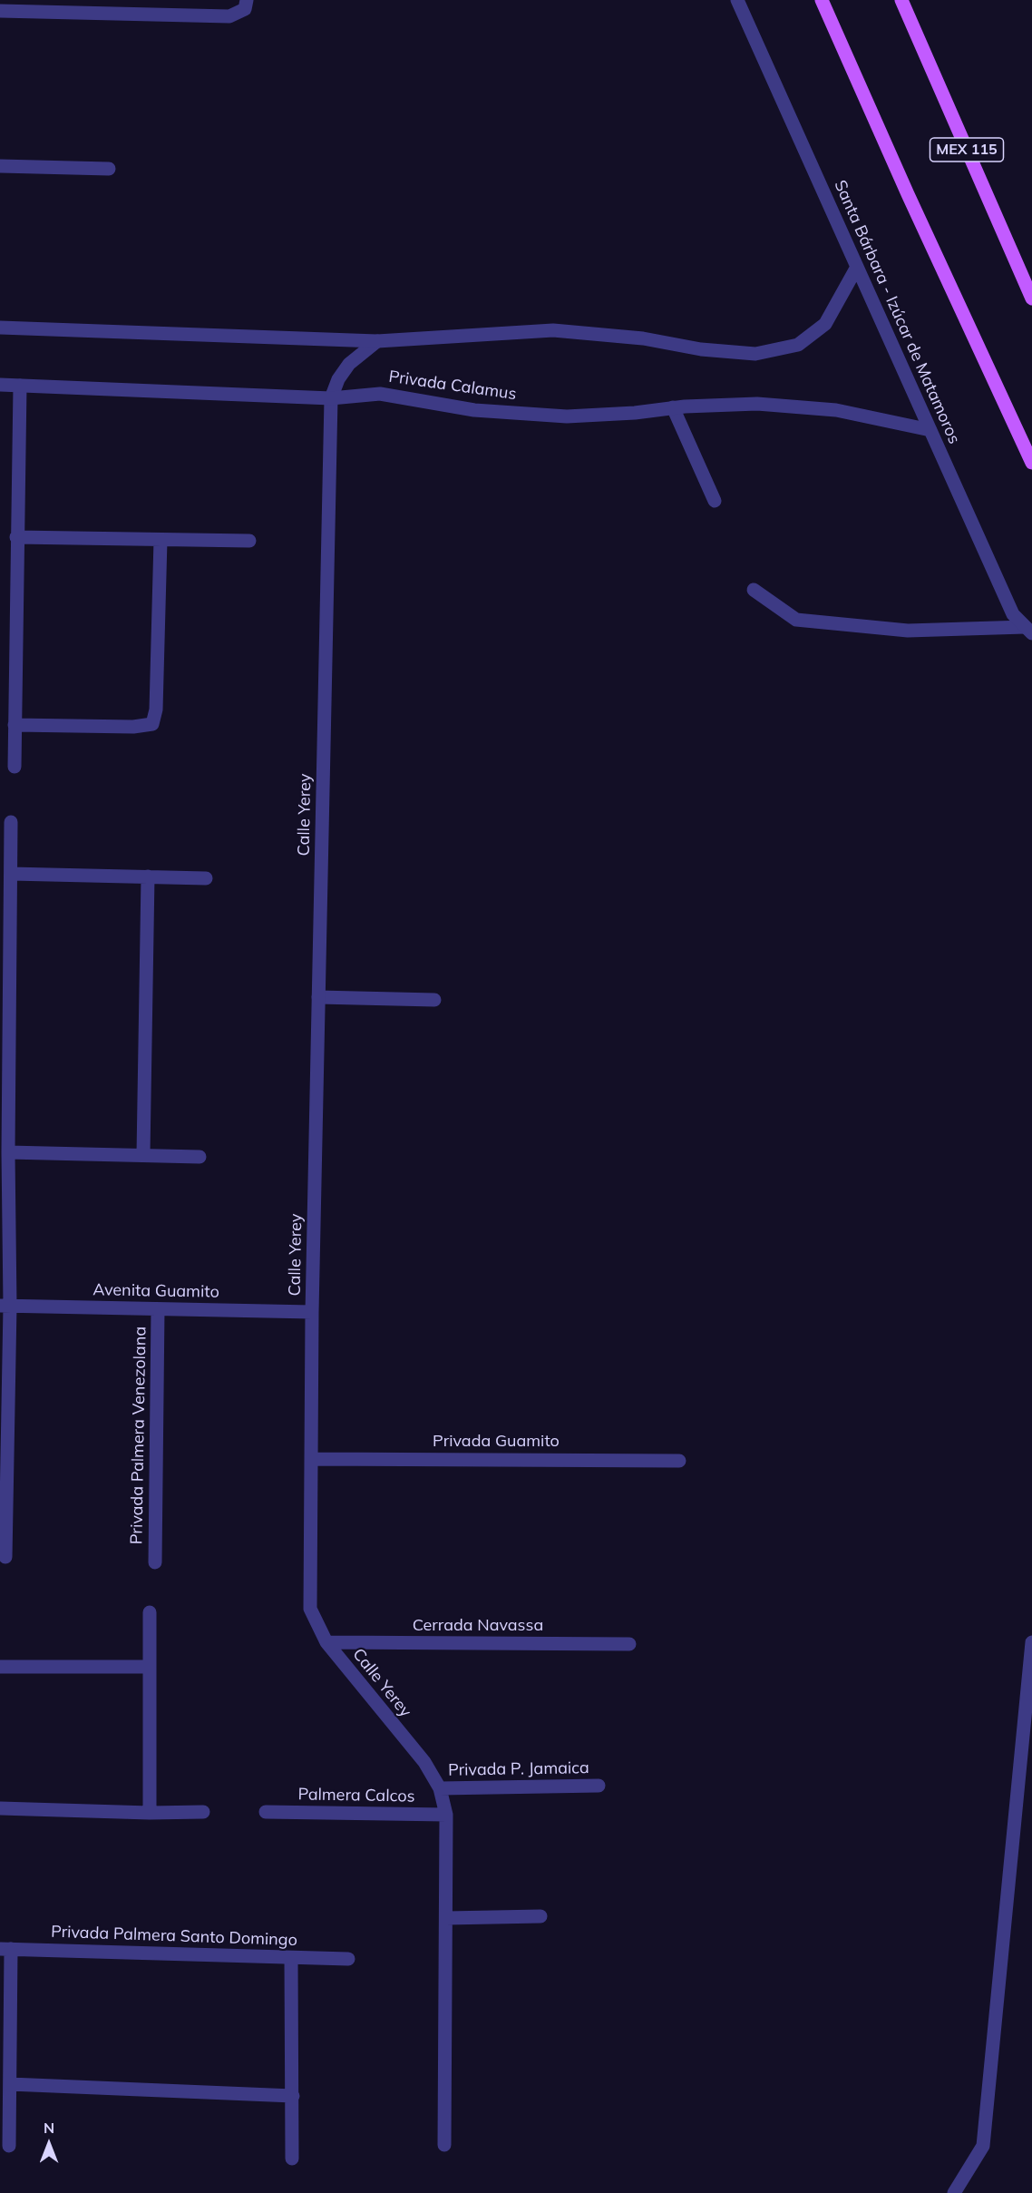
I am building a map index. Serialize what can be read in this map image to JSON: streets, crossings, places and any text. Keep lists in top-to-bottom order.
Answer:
{
  "streets": {
    "main road": ["MEX 115"],
    "street": [
      "Santa Bárbara - Izúcar de Matamoros",
      "Privada Calamus",
      "Calle Yerey",
      "Avenita Guamito",
      "Privada Palmera Venezolana",
      "Privada Guamito",
      "Cerrada Navassa",
      "Privada P. Jamaica",
      "Palmera Calcos",
      "Privada Palmera Santo Domingo"
    ]
  },
  "crossings": [
    ["Santa Bárbara - Izúcar de Matamoros", "Privada Calamus"],
    ["Privada Calamus", "Calle Yerey"],
    ["Calle Yerey", "Avenita Guamito"],
    ["Calle Yerey", "Privada Guamito"],
    ["Calle Yerey", "Cerrada Navassa"],
    ["Calle Yerey", "Privada P. Jamaica"],
    ["Calle Yerey", "Palmera Calcos"],
    ["Avenita Guamito", "Privada Palmera Venezolana"]
  ],
  "north": "top"
}
